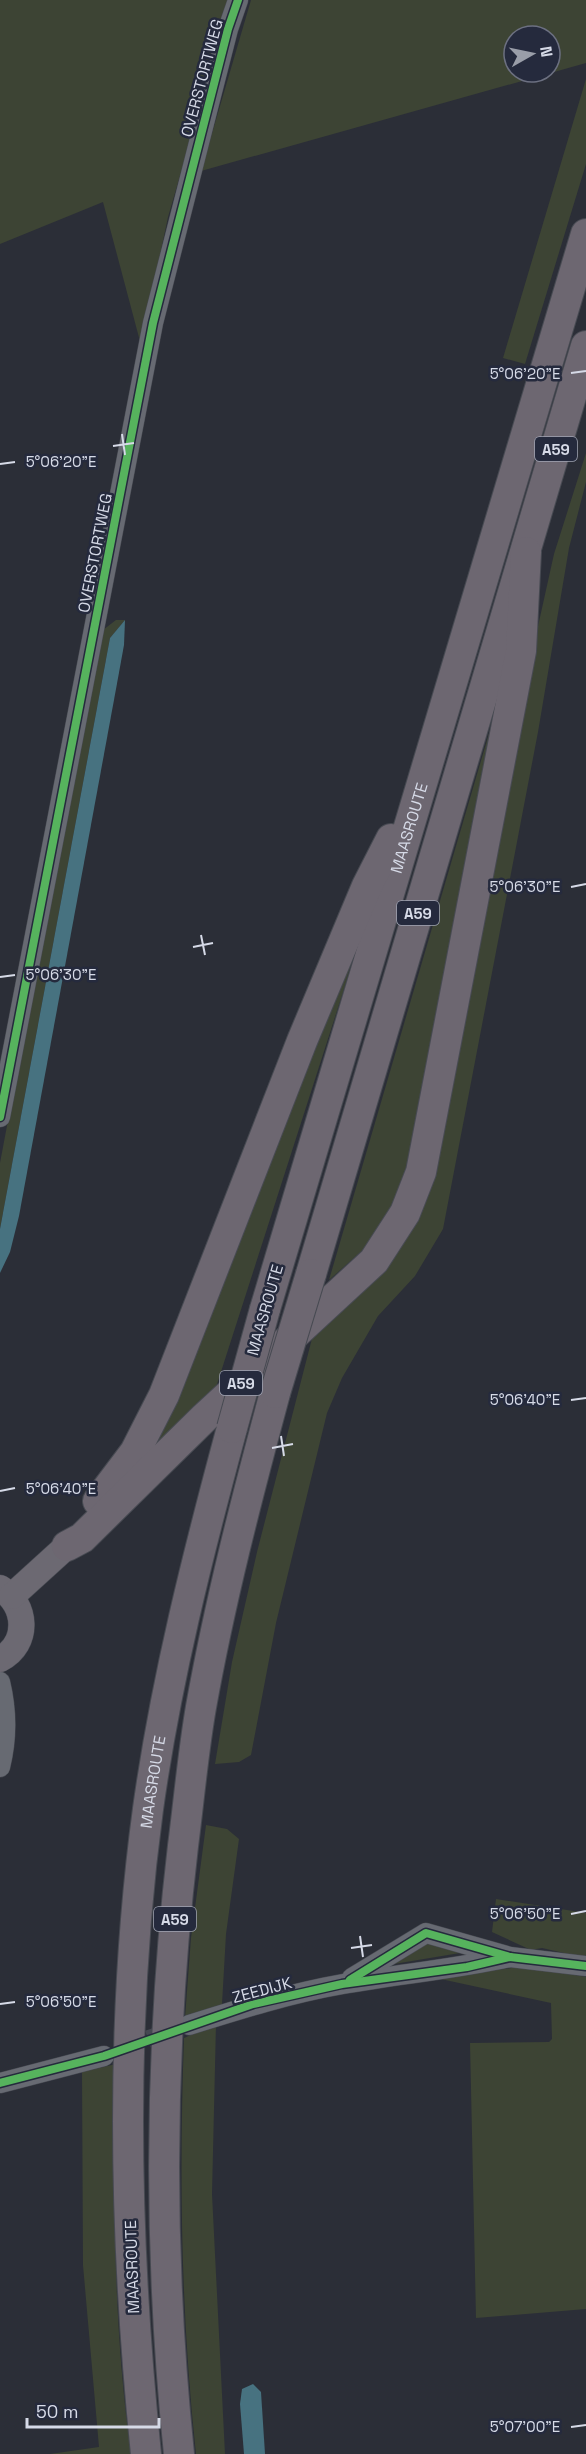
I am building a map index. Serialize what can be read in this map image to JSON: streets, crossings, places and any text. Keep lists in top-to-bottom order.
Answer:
{
  "streets": {
    "highway": ["A59", "MAASROUTE"],
    "street": ["OVERSTORTWEG", "ZEEDIJK"]
  },
  "crossings": [
    ["A59", "MAASROUTE"]
  ],
  "scale_bar": "50 m",
  "north": "right",
  "coordinates": [
    "5°06'20\"E",
    "5°06'30\"E",
    "5°06'40\"E",
    "5°06'50\"E",
    "5°07'00\"E"
  ]
}
